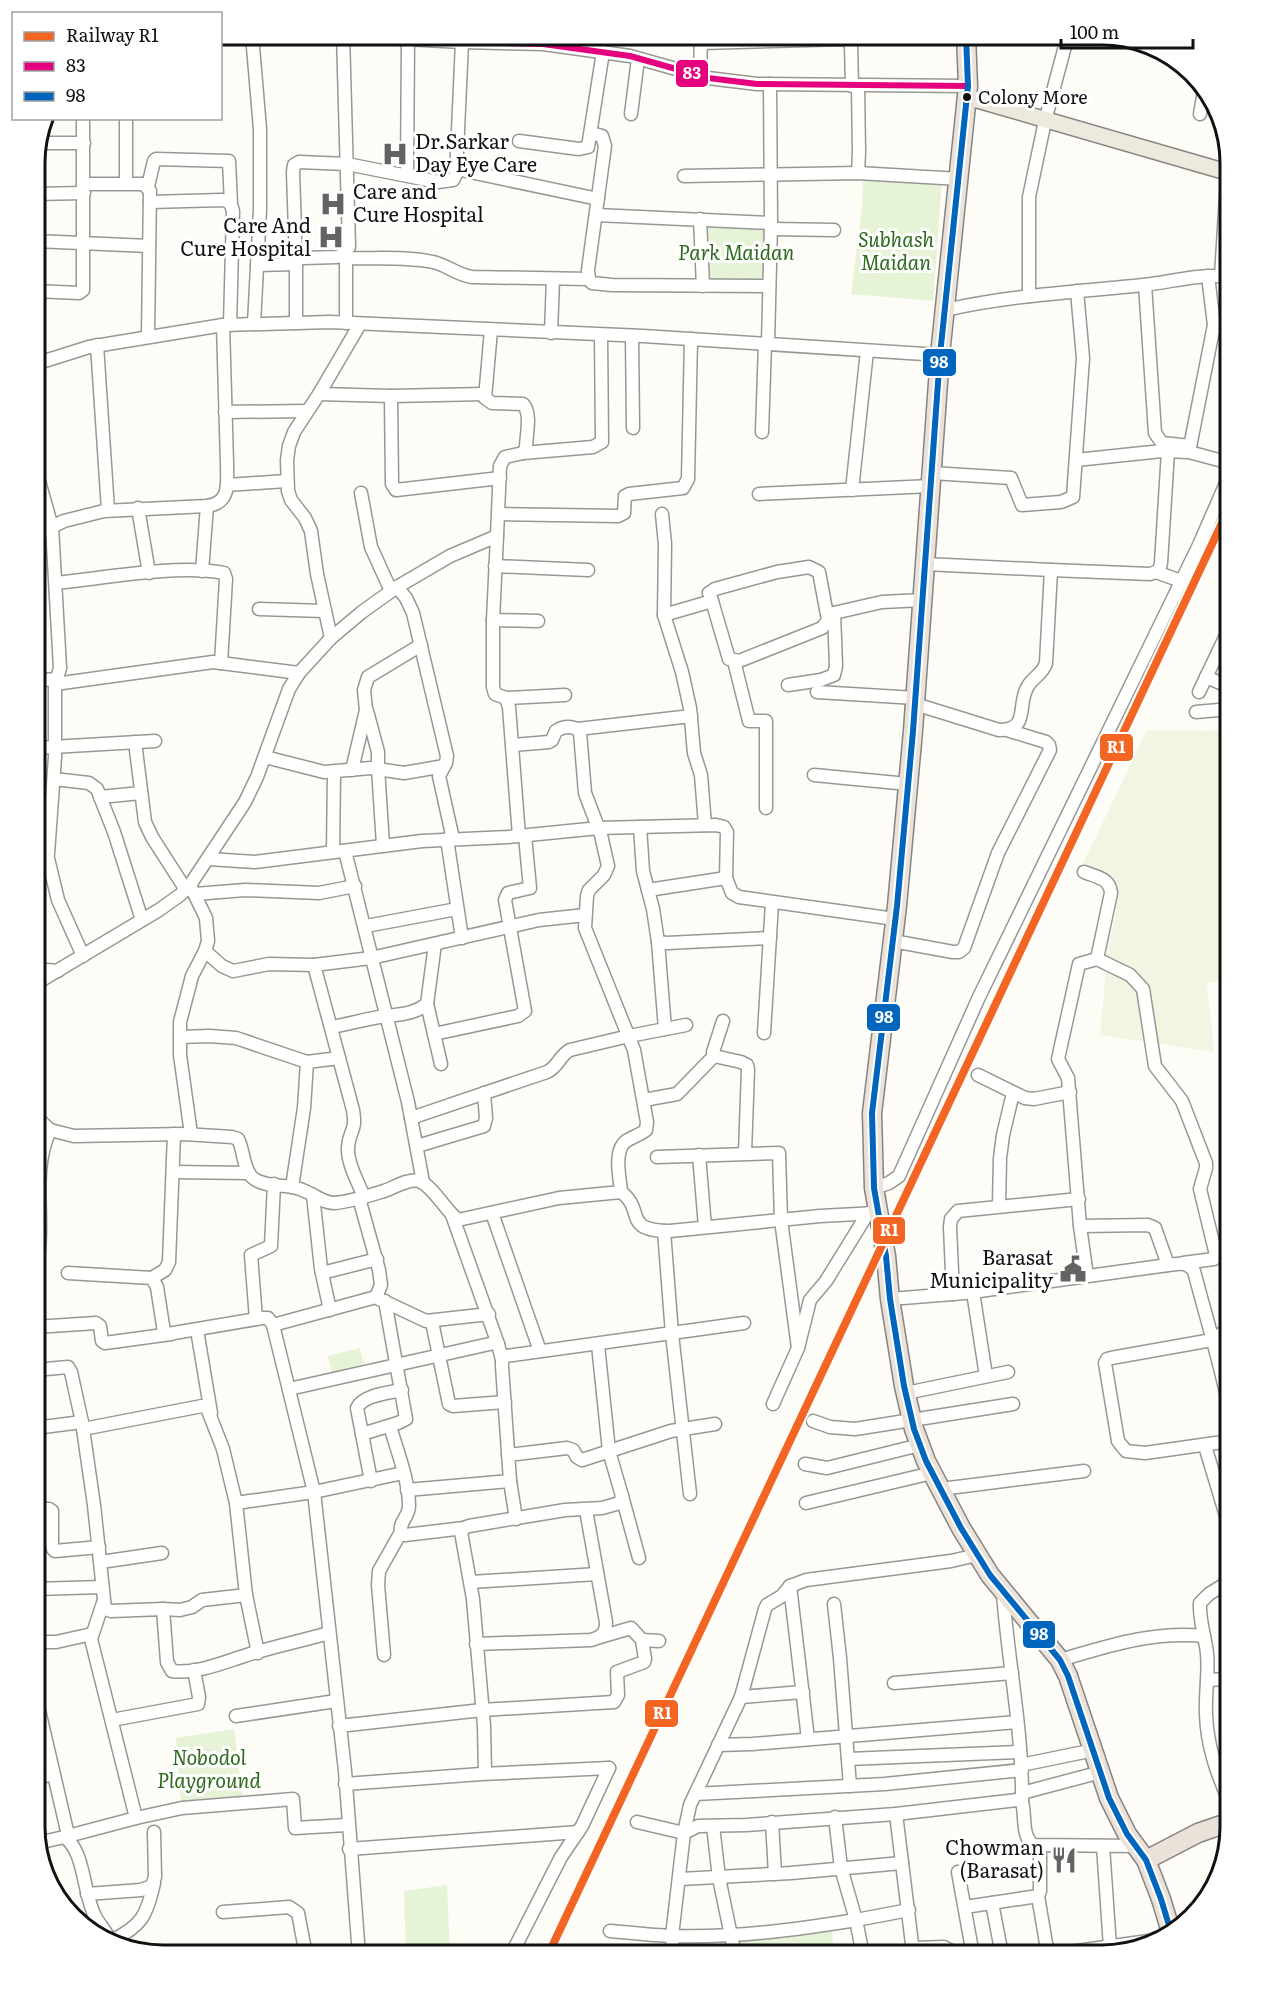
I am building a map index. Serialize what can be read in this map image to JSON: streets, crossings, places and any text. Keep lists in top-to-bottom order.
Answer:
{
  "parks": ["Subhash Maidan", "Park Maidan", "Nobodol Playground"],
  "places": {
    "other": ["Colony More"],
    "hospital": ["Dr.Sarkar Day Eye Care", "Care and Cure Hospital", "Care And Cure Hospital"],
    "public building": ["Barasat Municipality"],
    "restaurant": ["Chowman (Barasat)"]
  },
  "lines": ["transit line 83", "transit line 98", "rail line R1"],
  "legend": ["Railway R1", "83", "98"],
  "scale_bar": "100 m"
}
